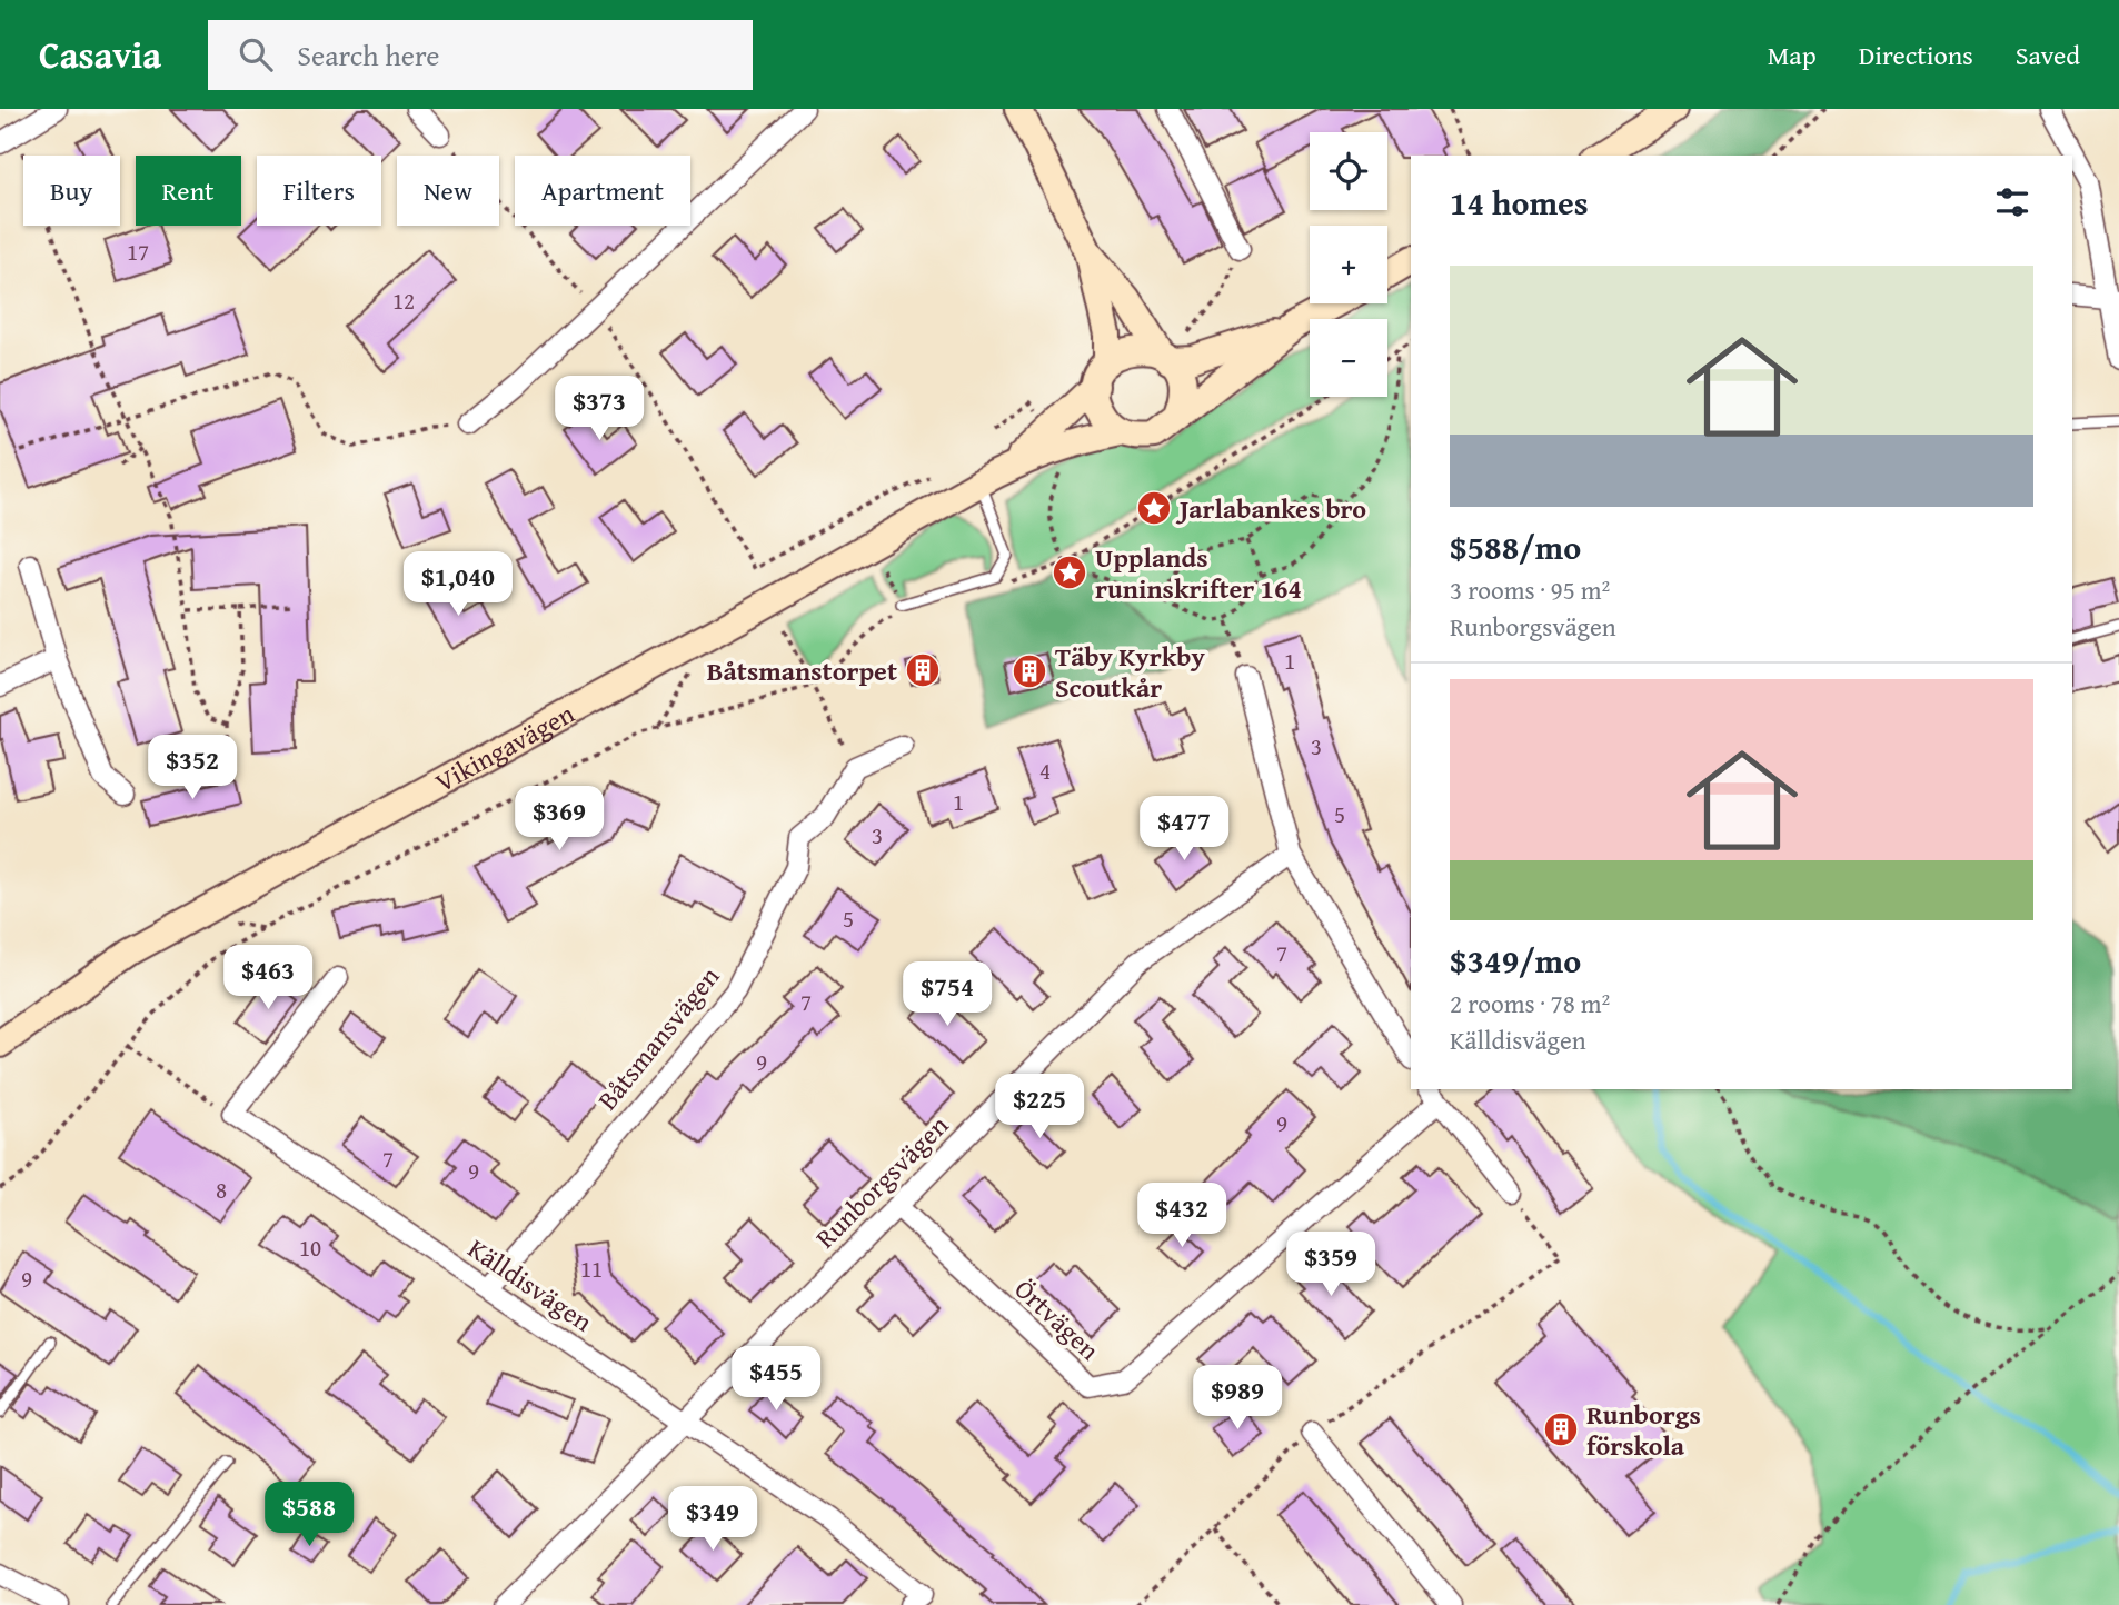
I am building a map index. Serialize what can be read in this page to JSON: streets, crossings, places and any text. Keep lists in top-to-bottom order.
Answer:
{
  "streets": {
    "main road": ["Vikingavägen"],
    "street": [
      "Båtsmansvägen",
      "Runborgsvägen",
      "Källdisvägen",
      "Örtvägen"
    ]
  },
  "crossings": [
    ["Båtsmansvägen", "Källdisvägen"],
    ["Runborgsvägen", "Källdisvägen"],
    ["Runborgsvägen", "Örtvägen"]
  ],
  "places": {
    "place": ["Jarlabankes bro", "Upplands runinskrifter 164"],
    "building": ["Båtsmanstorpet", "Täby Kyrkby Scoutkår", "Runborgs förskola"]
  },
  "house_numbers": [
    "17",
    "12",
    "1",
    "3",
    "4",
    "1",
    "5",
    "3",
    "5",
    "7",
    "7",
    "9",
    "9",
    "7",
    "9",
    "8",
    "10",
    "11",
    "9"
  ],
  "page": {
    "header": "Casavia",
    "search": "Search here",
    "nav": ["Map", "Directions", "Saved"],
    "map_buttons": ["+", "−"],
    "chip": [
      "Buy",
      "Rent",
      "Filters",
      "New",
      "Apartment"
    ],
    "heading": "14 homes",
    "list": [
      {
        "name": "$588/mo",
        "note": "3 rooms · 95 m² · Runborgsvägen"
      },
      {
        "name": "$349/mo",
        "note": "2 rooms · 78 m² · Källdisvägen"
      }
    ],
    "price": [
      "$373",
      "$1,040",
      "$352",
      "$369",
      "$477",
      "$463",
      "$754",
      "$225",
      "$432",
      "$359",
      "$455",
      "$989",
      "$588",
      "$349"
    ]
  }
}
